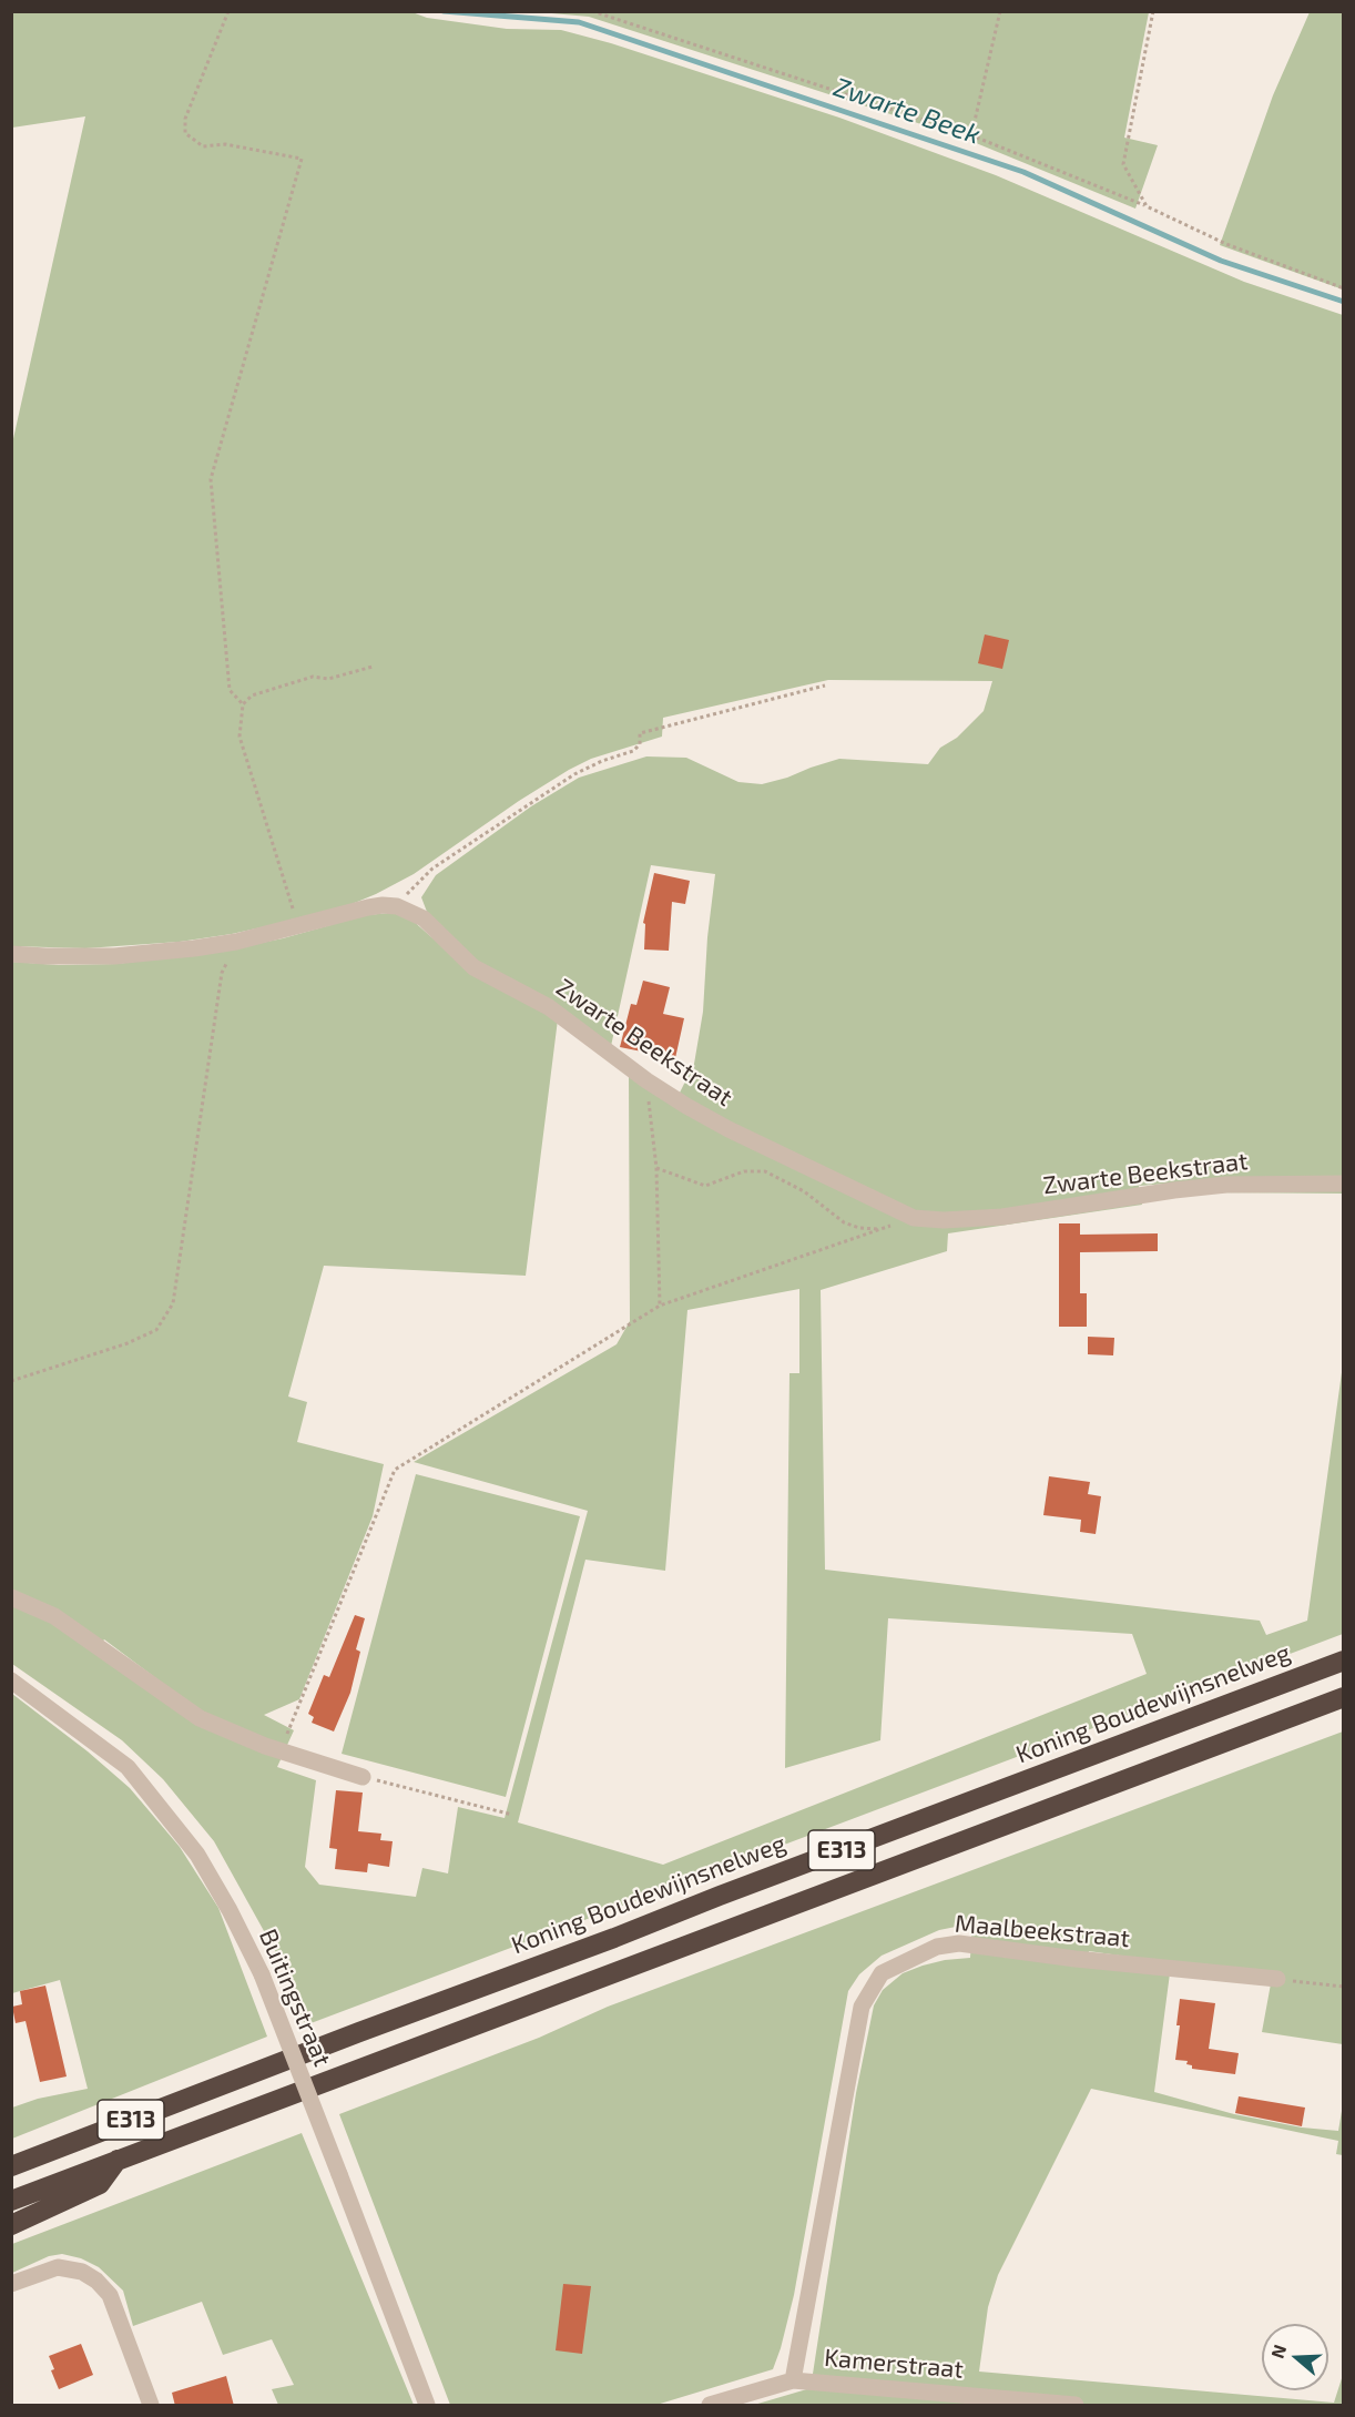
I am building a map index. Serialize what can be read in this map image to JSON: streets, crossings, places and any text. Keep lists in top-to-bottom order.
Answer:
{
  "streets": {
    "highway": ["Koning Boudewijnsnelweg", "E313"],
    "street": [
      "Zwarte Beekstraat",
      "Maalbeekstraat",
      "Buitingstraat",
      "Kamerstraat"
    ]
  },
  "crossings": [
    ["Maalbeekstraat", "Kamerstraat"]
  ],
  "water": ["Zwarte Beek"],
  "north": "left"
}
